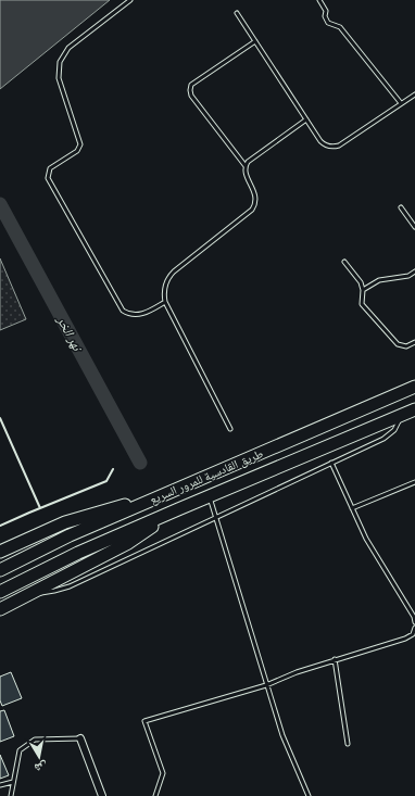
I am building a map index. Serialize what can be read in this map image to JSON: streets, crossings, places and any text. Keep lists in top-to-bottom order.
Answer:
{
  "streets": {
    "highway": ["طريق القادسية للمرور السريع"]
  },
  "water": ["نهر الخر"],
  "north": "bottom"
}
